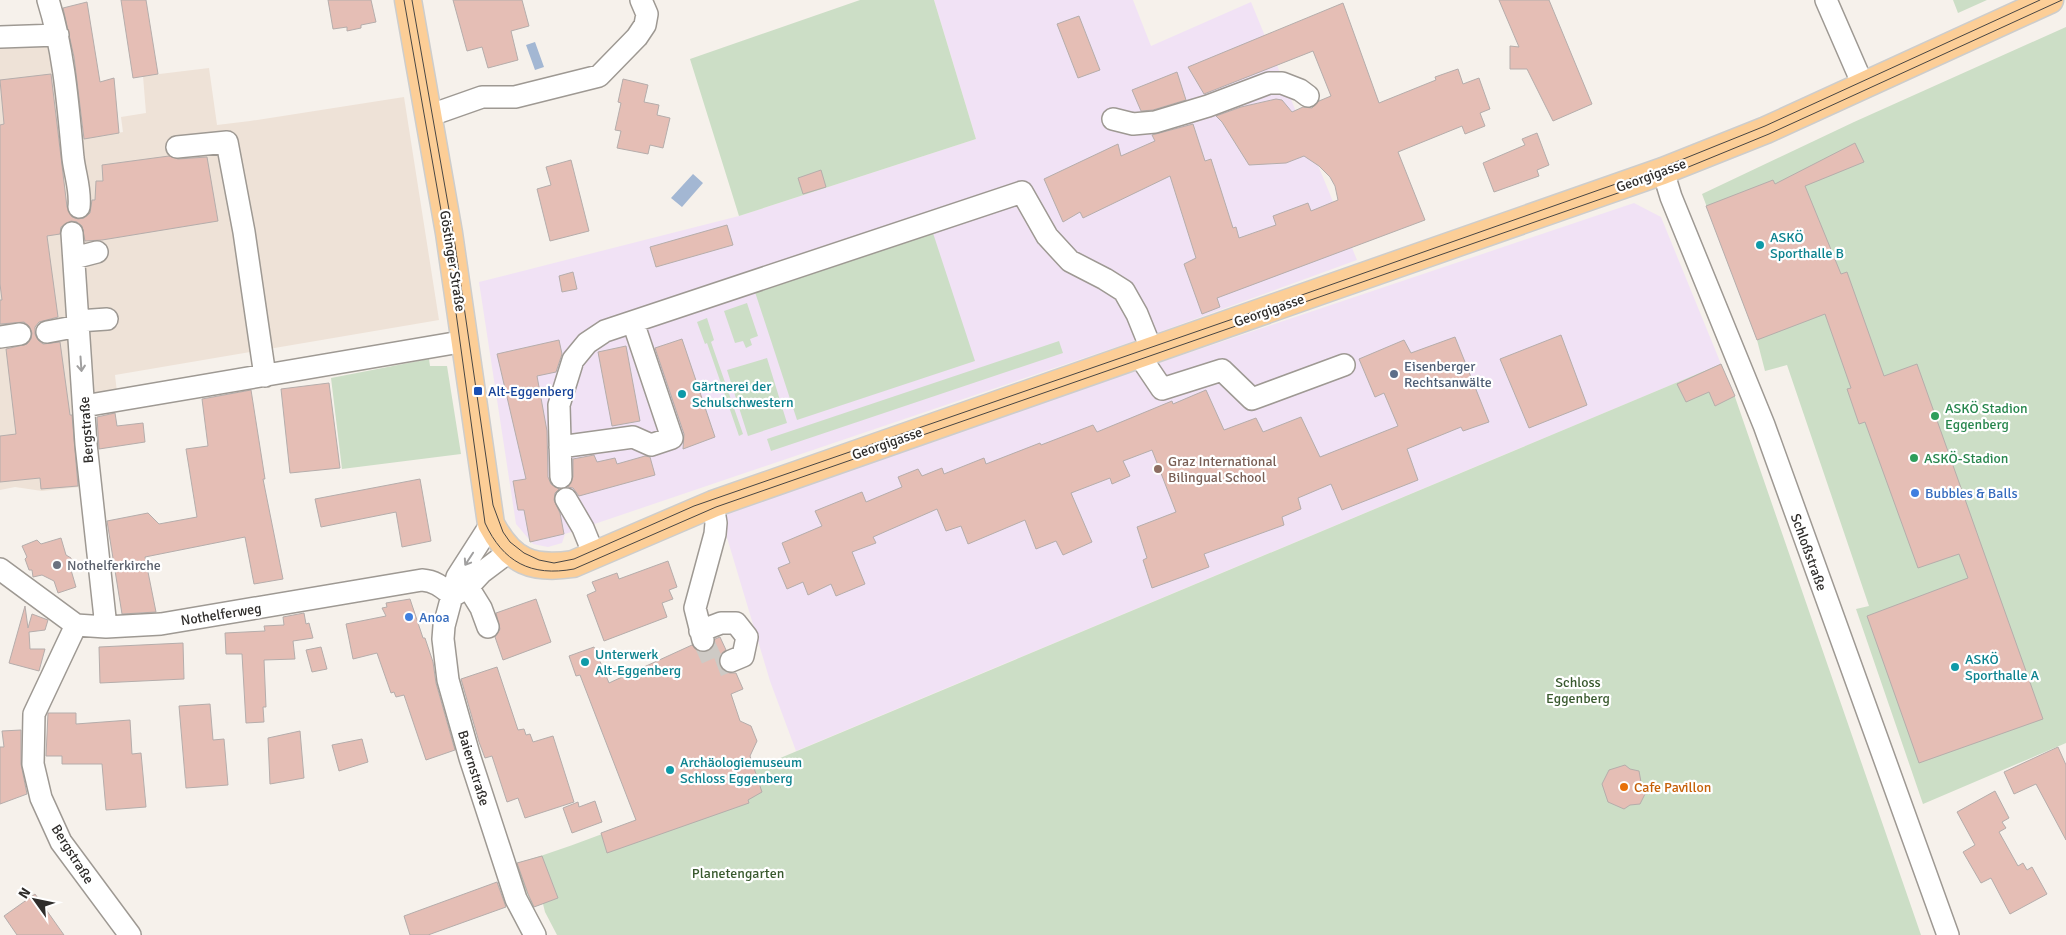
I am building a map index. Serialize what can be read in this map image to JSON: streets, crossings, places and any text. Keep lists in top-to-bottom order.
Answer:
{
  "streets": {
    "main road": ["Georgigasse", "Göstinger Straße"],
    "street": [
      "Bergstraße",
      "Schloßstraße",
      "Nothelferweg",
      "Baiernstraße"
    ]
  },
  "crossings": [
    ["Georgigasse", "Göstinger Straße"],
    ["Georgigasse", "Schloßstraße"],
    ["Georgigasse", "Baiernstraße"],
    ["Göstinger Straße", "Baiernstraße"],
    ["Bergstraße", "Nothelferweg"],
    ["Nothelferweg", "Baiernstraße"]
  ],
  "parks": ["Schloss Eggenberg", "Planetengarten"],
  "places": {
    "other": [
      "ASKÖ Sporthalle B",
      "Eisenberger Rechtsanwälte",
      "Gärtnerei der Schulschwestern",
      "ASKÖ Stadion Eggenberg",
      "ASKÖ-Stadion",
      "Graz International Bilingual School",
      "Bubbles & Balls",
      "Nothelferkirche",
      "Anoa",
      "Unterwerk Alt-Eggenberg",
      "ASKÖ Sporthalle A",
      "Archäologiemuseum Schloss Eggenberg",
      "Cafe Pavillon"
    ],
    "transit": ["Alt-Eggenberg"]
  },
  "north": "top left"
}
